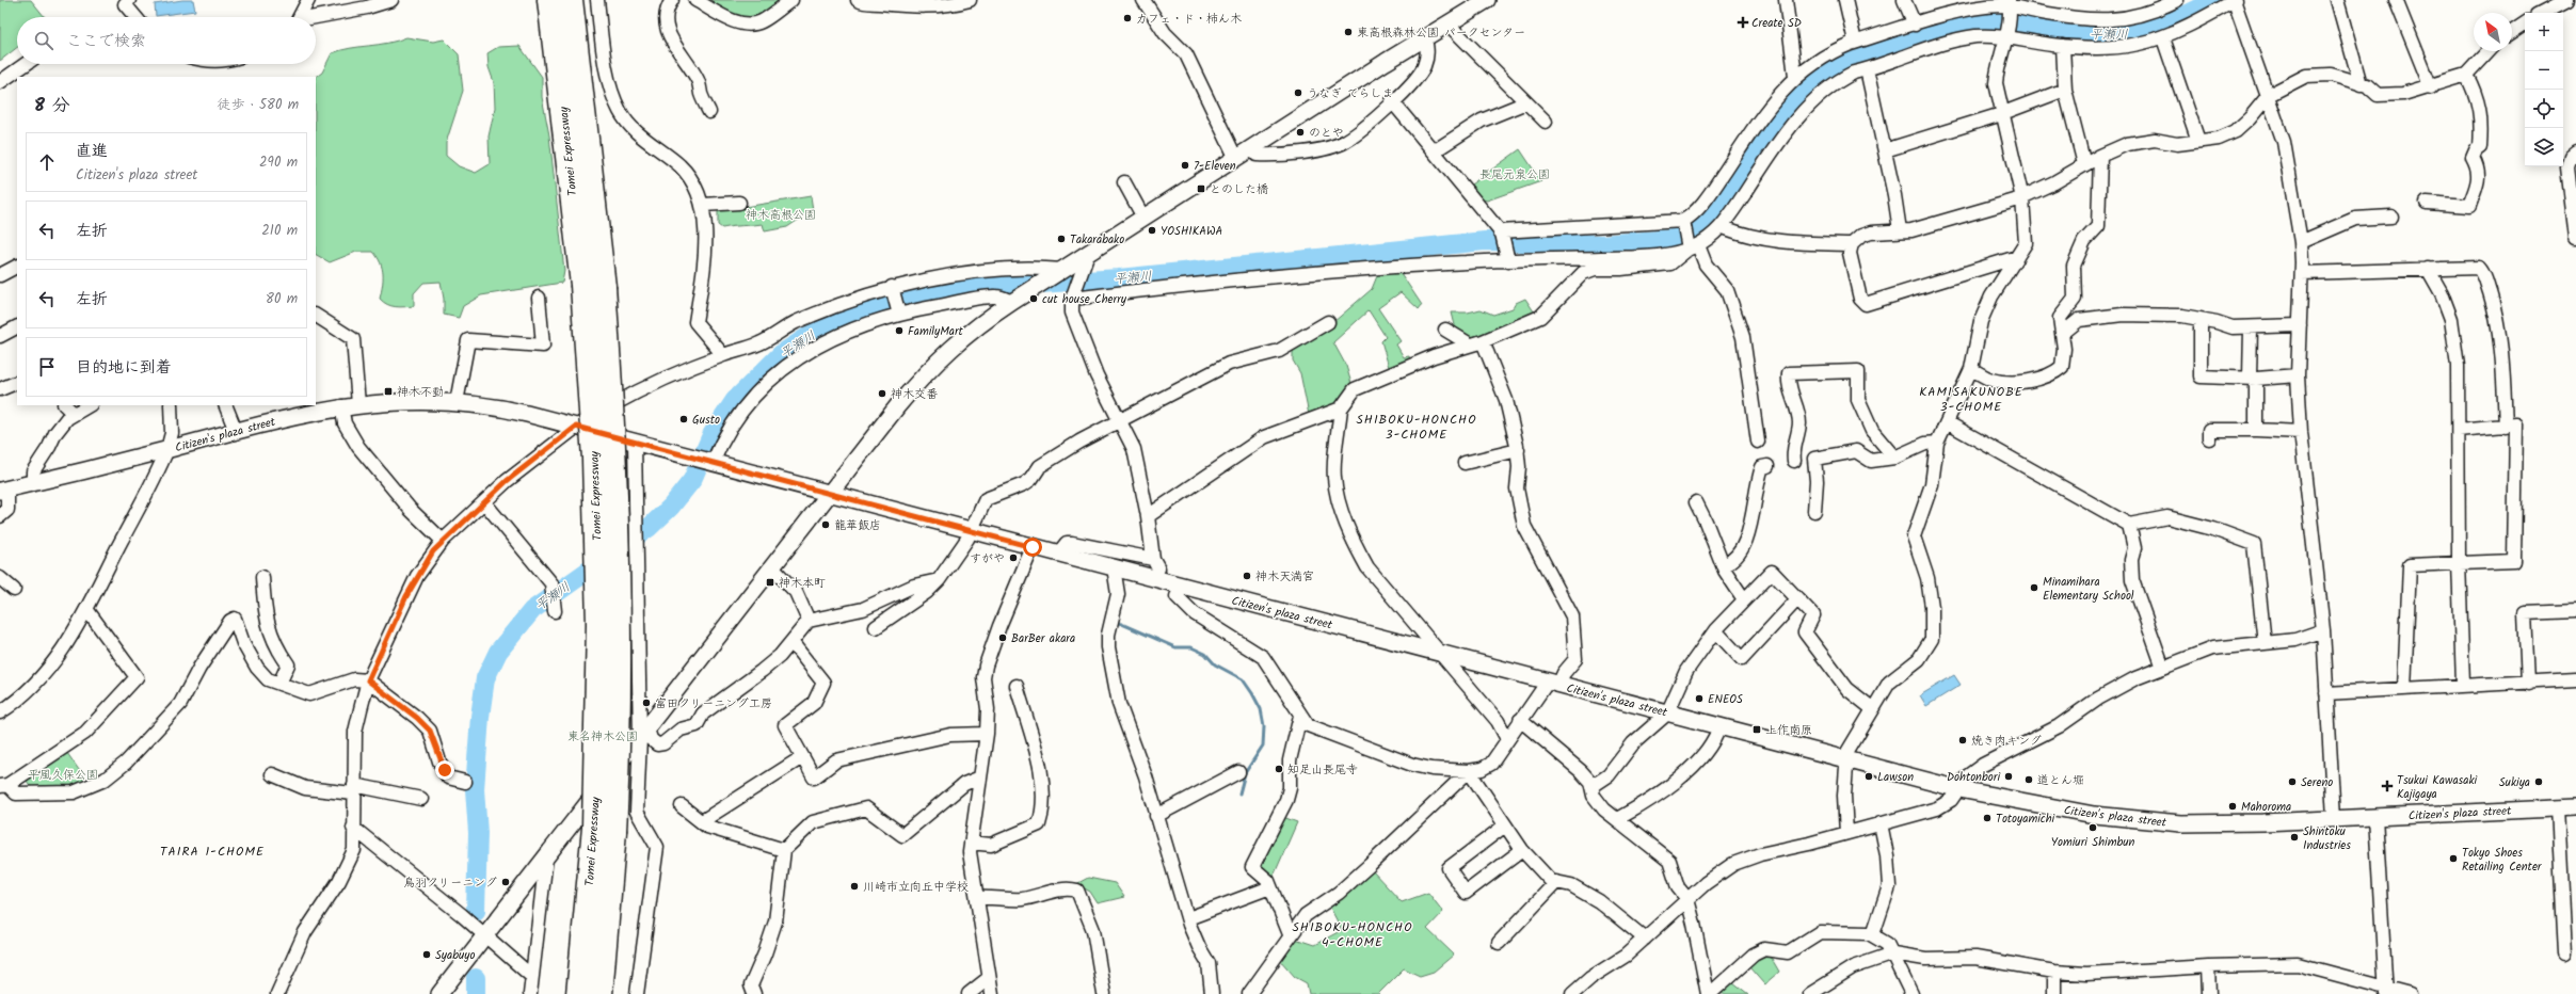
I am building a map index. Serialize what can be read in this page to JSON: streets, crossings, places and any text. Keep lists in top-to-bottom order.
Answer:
{
  "streets": {
    "highway": ["Tomei Expressway"],
    "street": ["Citizen's plaza street"]
  },
  "districts": [
    "KAMISAKUNOBE 3-CHOME",
    "SHIBOKU-HONCHO 3-CHOME",
    "TAIRA 1-CHOME",
    "SHIBOKU-HONCHO 4-CHOME"
  ],
  "water": ["平瀬川"],
  "parks": [
    "長尾元泉公園",
    "神木高根公園",
    "東名神木公園",
    "平風久保公園"
  ],
  "places": {
    "other": [
      "カフェ・ド・柿ん木",
      "東高根森林公園 パークセンター",
      "うなぎ てらしま",
      "のとや",
      "7-Eleven",
      "YOSHIKAWA",
      "Takarabako",
      "cut house Cherry",
      "FamilyMart",
      "神木交番",
      "Gusto",
      "龍華飯店",
      "すがや",
      "神木天満宮",
      "Minamihara Elementary School",
      "BarBer akara",
      "ENEOS",
      "富田クリーニング工房",
      "焼き肉キング",
      "知足山長尾寺",
      "Lawson",
      "Dohtonbori",
      "道とん堀",
      "Sereno",
      "Sukiya",
      "Mahoroma",
      "Totoyamichi",
      "Yomiuri Shimbun",
      "Shintoku Industries",
      "Tokyo Shoes Retailing Center",
      "鳥羽クリーニング",
      "川崎市立向丘中学校",
      "Syabuyo"
    ],
    "health": ["Create SD", "Tsukui Kawasaki Kajigaya"],
    "transit": [
      "とのした橋",
      "神木不動",
      "神木本町",
      "上作南原"
    ]
  },
  "north": "top left",
  "page": {
    "map_buttons": ["+", "−"],
    "search": "ここで検索",
    "heading": ["8 分", "徒歩 · 580 m"],
    "list": [
      ["直進", "Citizen's plaza street", "290 m"],
      ["左折", "210 m"],
      ["左折", "80 m"],
      "目的地に到着"
    ]
  }
}
